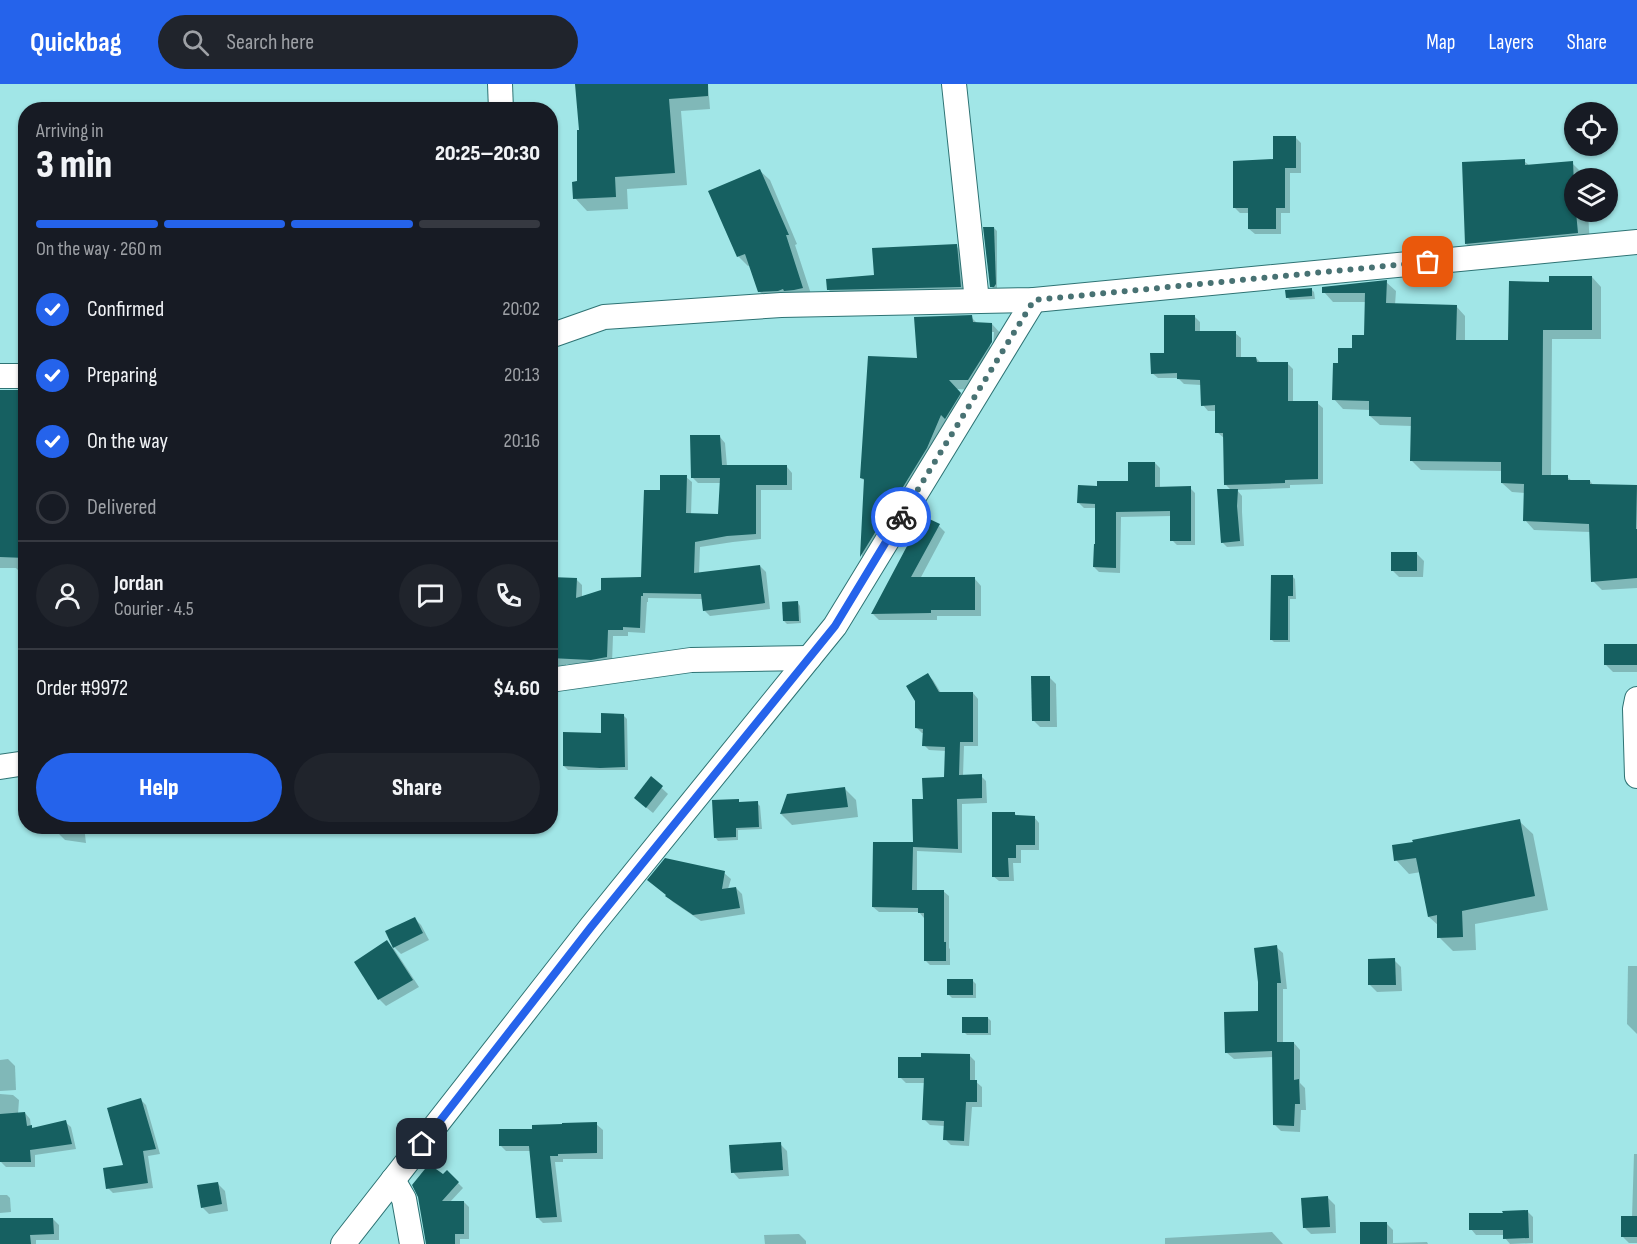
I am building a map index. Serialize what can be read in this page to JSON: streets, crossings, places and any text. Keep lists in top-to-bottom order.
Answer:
{
  "page": {
    "header": "Quickbag",
    "search": "Search here",
    "nav": ["Map", "Layers", "Share"],
    "heading": ["3 min", "Arriving in", "20:25–20:30"],
    "panel": [
      "Jordan",
      "Courier · 4.5",
      "Order #9972",
      "$4.60"
    ],
    "bar": "On the way · 260 m",
    "list": [
      ["Confirmed", "20:02"],
      ["Preparing", "20:13"],
      ["On the way", "20:16"],
      "Delivered"
    ],
    "buttons": ["Help", "Share"]
  }
}
